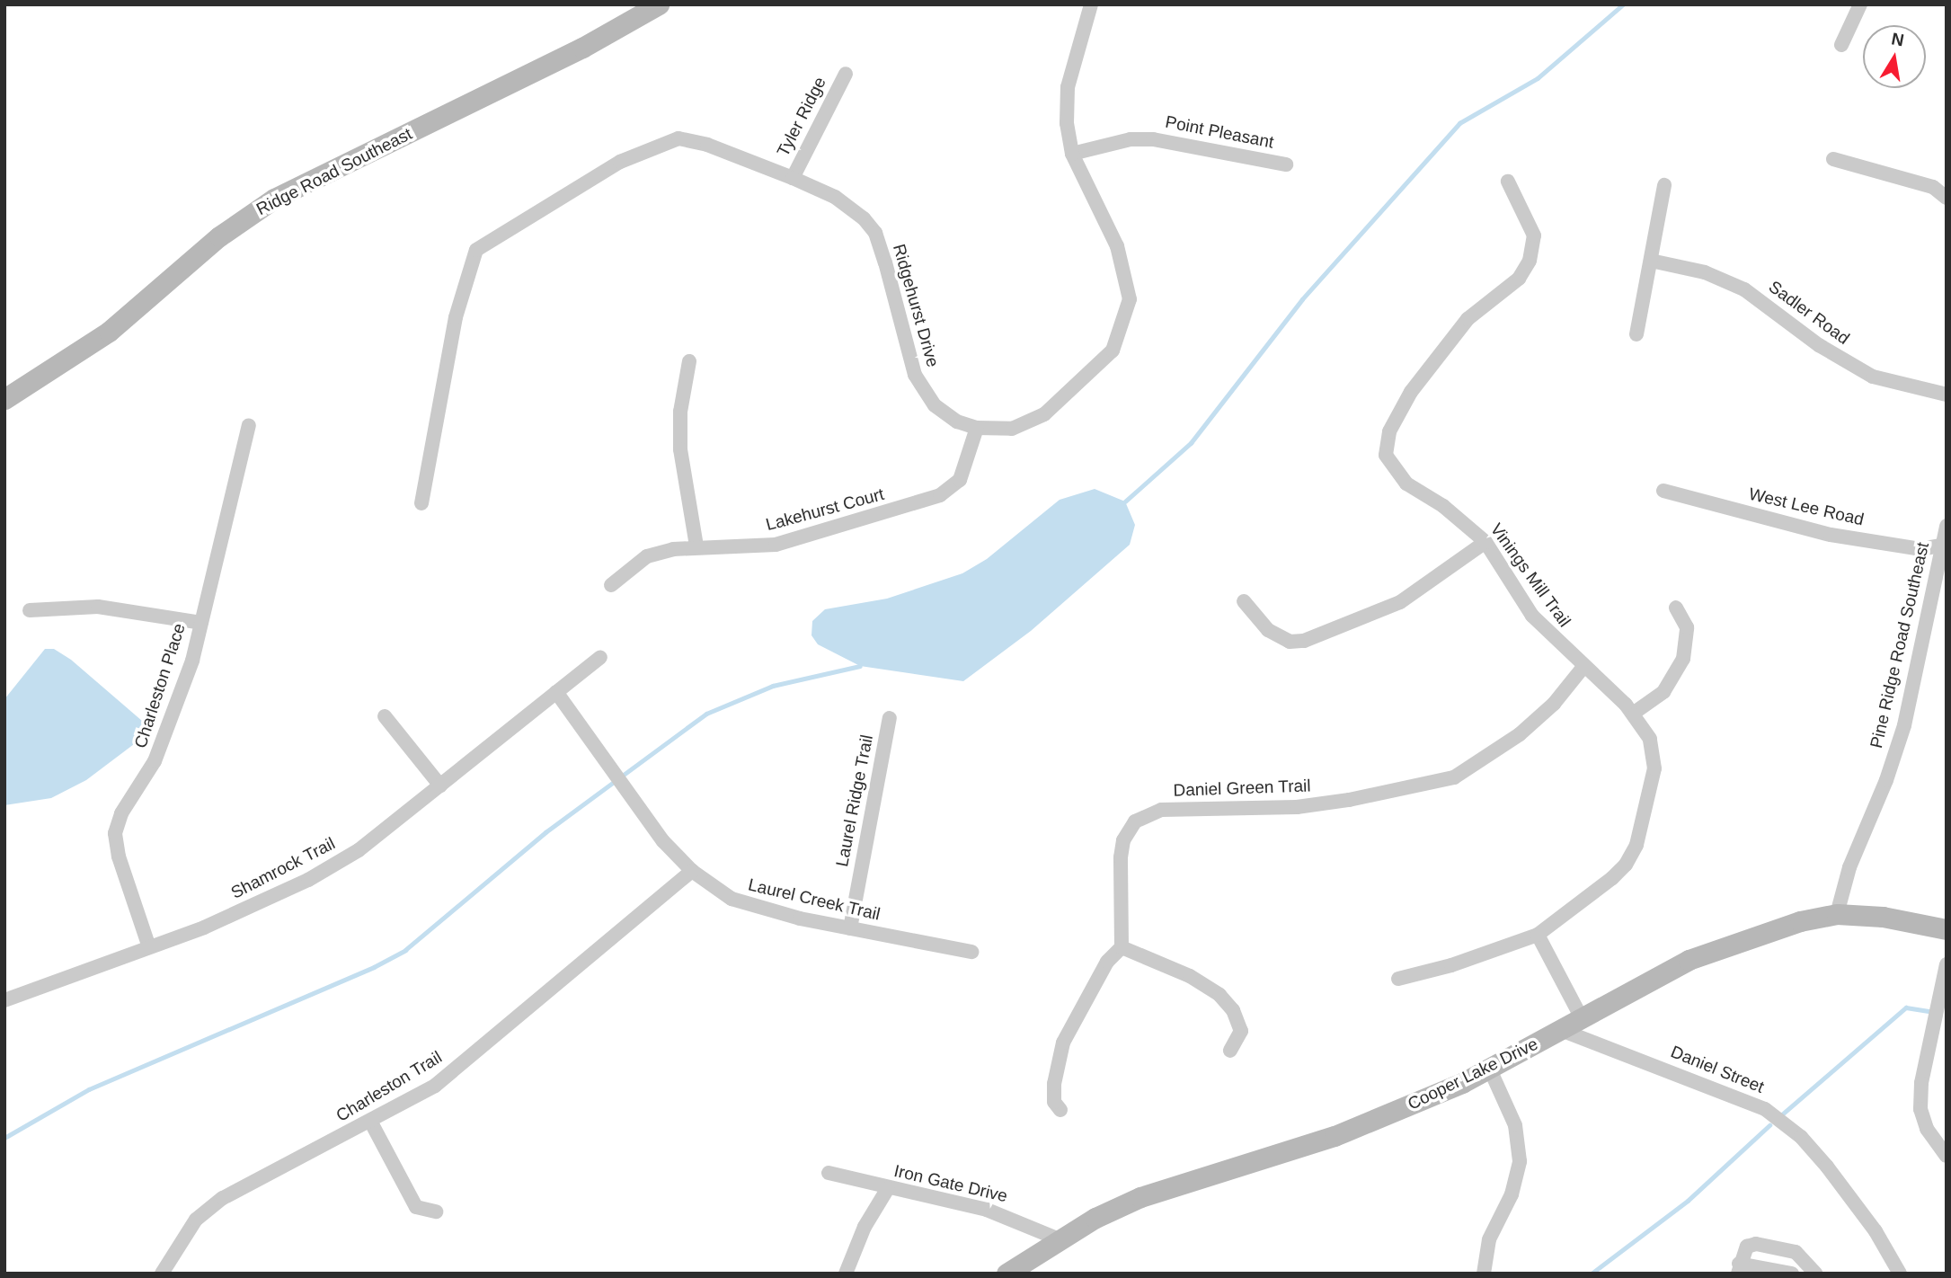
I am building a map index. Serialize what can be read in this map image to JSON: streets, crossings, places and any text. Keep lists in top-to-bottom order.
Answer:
{
  "streets": {
    "street": [
      "Tyler Ridge",
      "Point Pleasant",
      "Ridge Road Southeast",
      "Ridgehurst Drive",
      "Sadler Road",
      "West Lee Road",
      "Lakehurst Court",
      "Vinings Mill Trail",
      "Pine Ridge Road Southeast",
      "Charleston Place",
      "Daniel Green Trail",
      "Laurel Ridge Trail",
      "Shamrock Trail",
      "Laurel Creek Trail",
      "Daniel Street",
      "Cooper Lake Drive",
      "Charleston Trail",
      "Iron Gate Drive"
    ]
  },
  "crossings": [
    ["Tyler Ridge", "Ridgehurst Drive"],
    ["Point Pleasant", "Ridgehurst Drive"],
    ["Ridgehurst Drive", "Lakehurst Court"],
    ["West Lee Road", "Pine Ridge Road Southeast"],
    ["Vinings Mill Trail", "Daniel Green Trail"],
    ["Pine Ridge Road Southeast", "Cooper Lake Drive"],
    ["Charleston Place", "Shamrock Trail"],
    ["Laurel Ridge Trail", "Laurel Creek Trail"],
    ["Shamrock Trail", "Laurel Creek Trail"],
    ["Laurel Creek Trail", "Charleston Trail"],
    ["Daniel Street", "Cooper Lake Drive"],
    ["Cooper Lake Drive", "Iron Gate Drive"]
  ],
  "north": "top"
}
